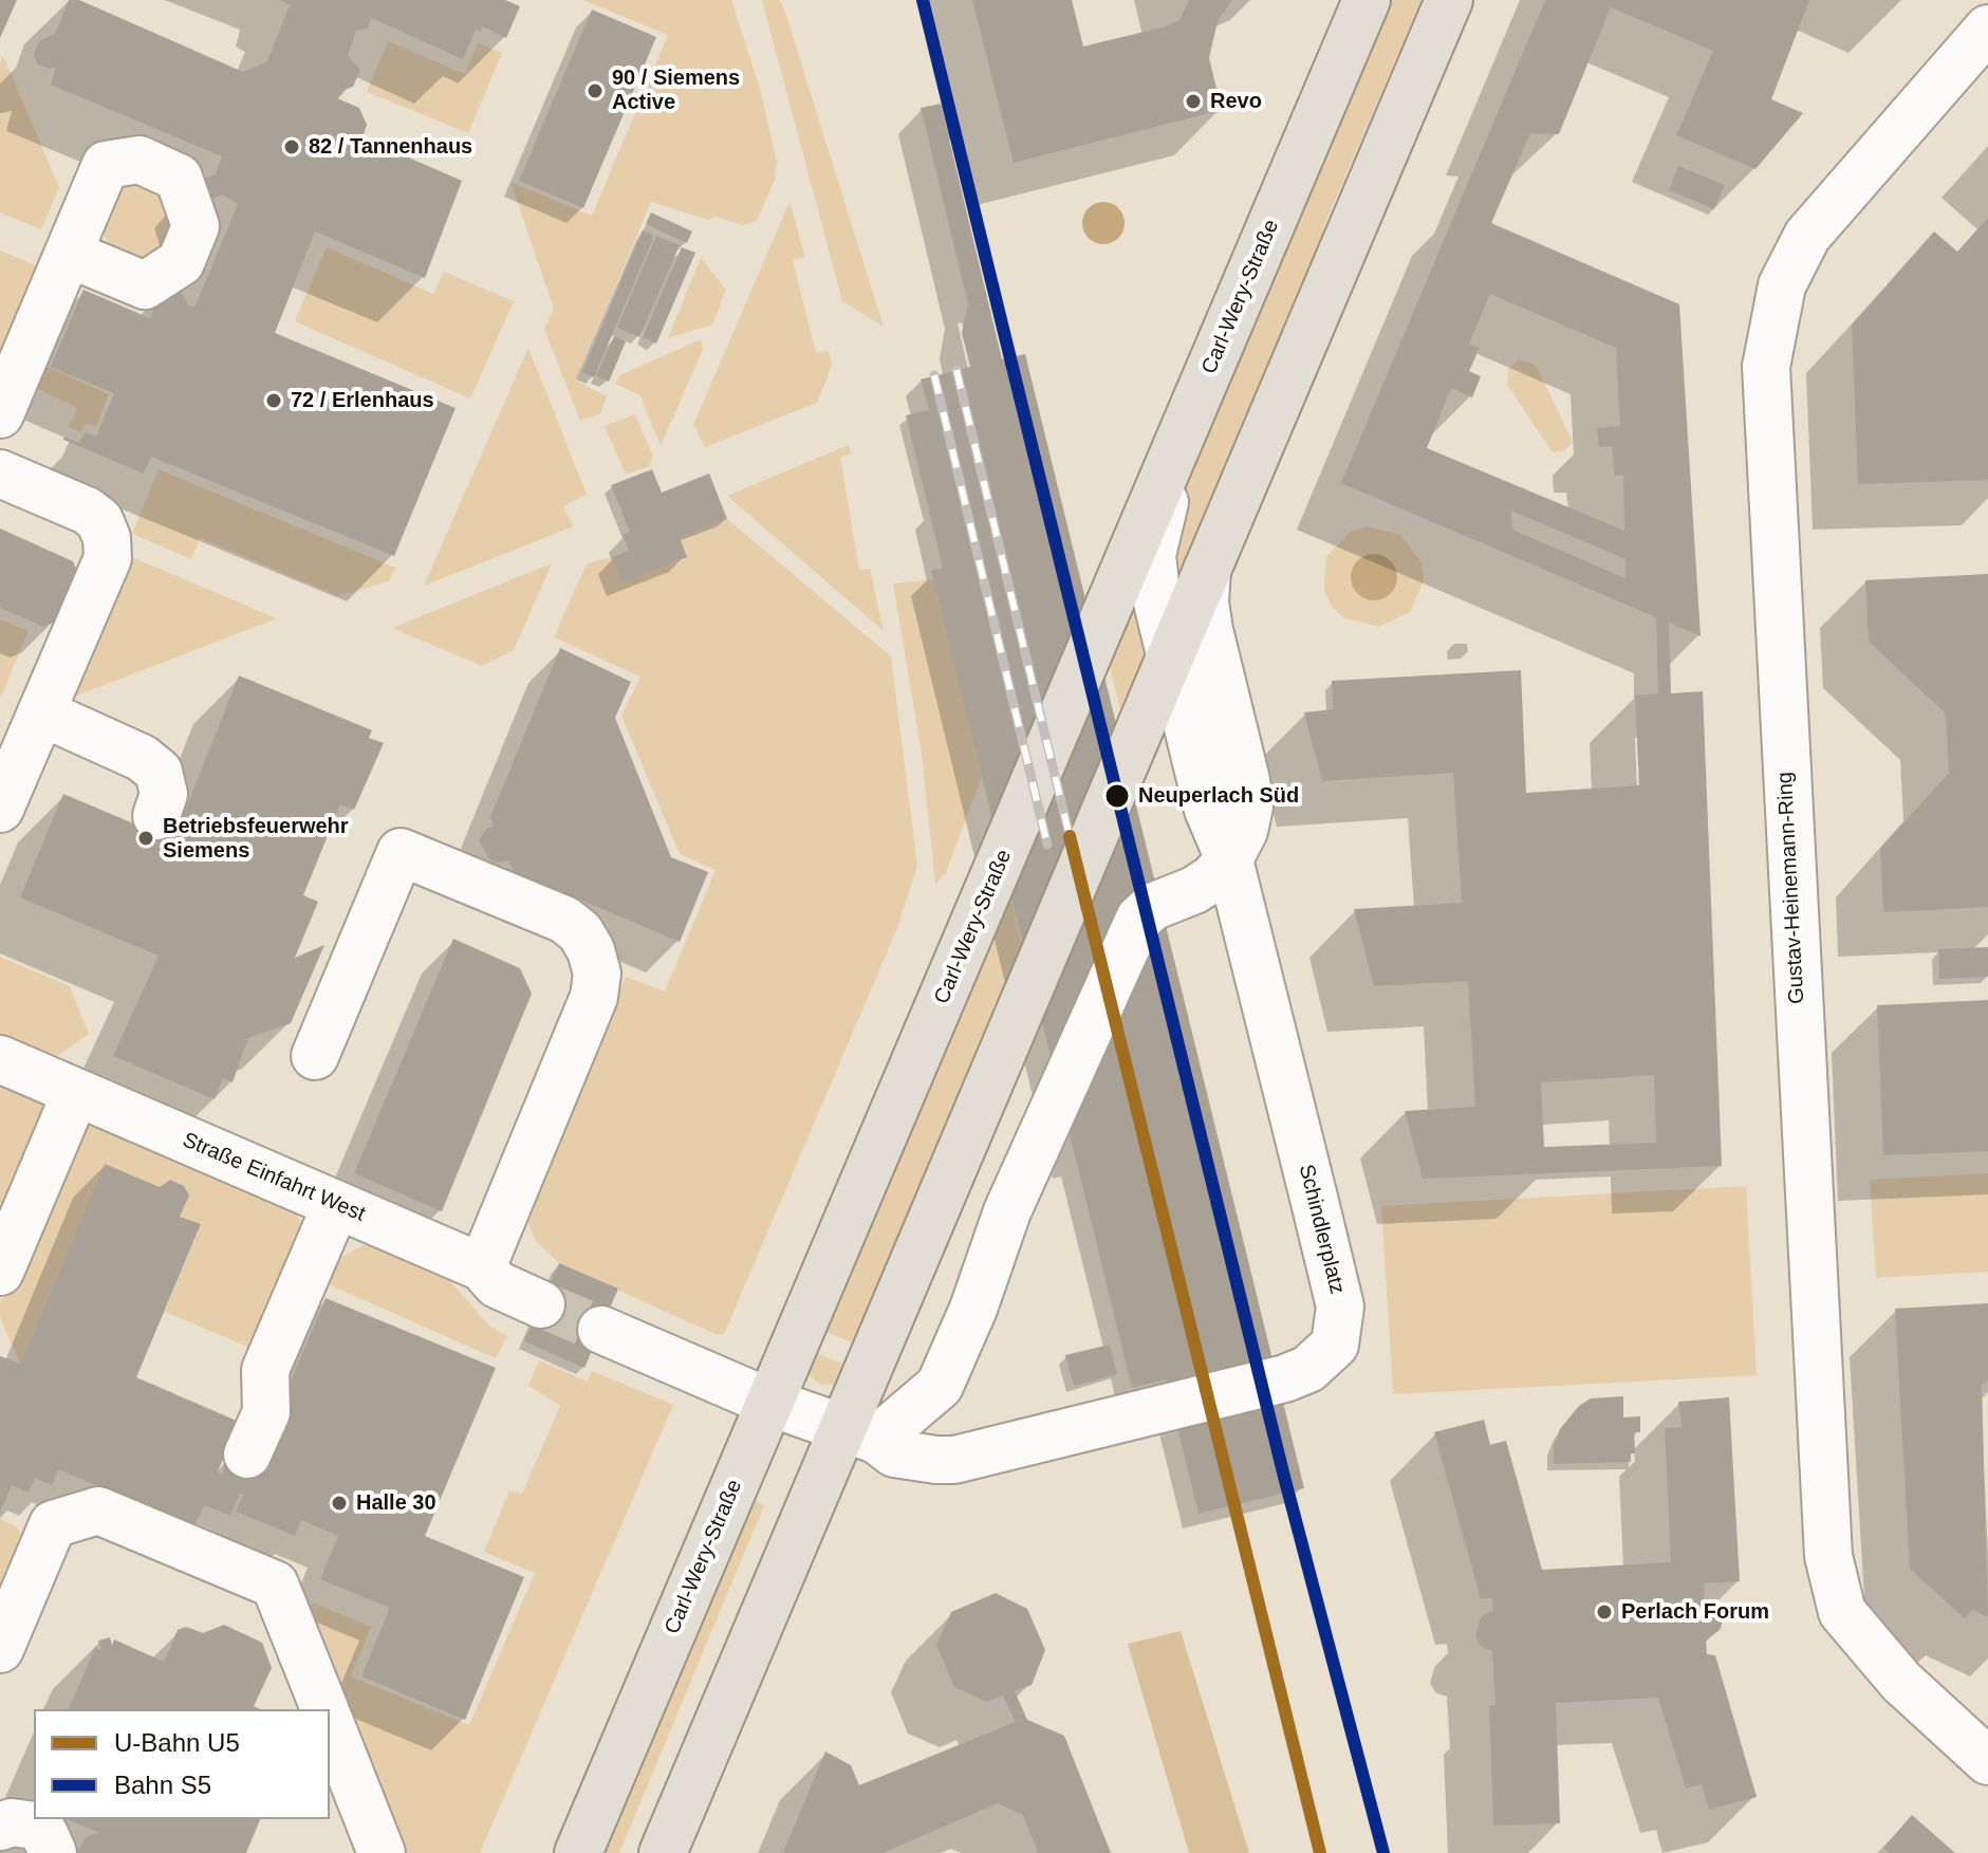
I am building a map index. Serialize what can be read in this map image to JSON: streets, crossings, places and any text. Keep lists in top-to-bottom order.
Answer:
{
  "streets": {
    "main road": ["Carl-Wery-Straße"],
    "street": ["Gustav-Heinemann-Ring", "Straße Einfahrt West", "Schindlerplatz"]
  },
  "crossings": [
    ["Carl-Wery-Straße", "Schindlerplatz"]
  ],
  "places": [
    "90 / Siemens Active",
    "Revo",
    "82 / Tannenhaus",
    "72 / Erlenhaus",
    "Neuperlach Süd",
    "Betriebsfeuerwehr Siemens",
    "Halle 30",
    "Perlach Forum"
  ],
  "lines": ["rail line S5", "metro line U5"],
  "legend": ["U-Bahn U5", "Bahn S5"]
}
